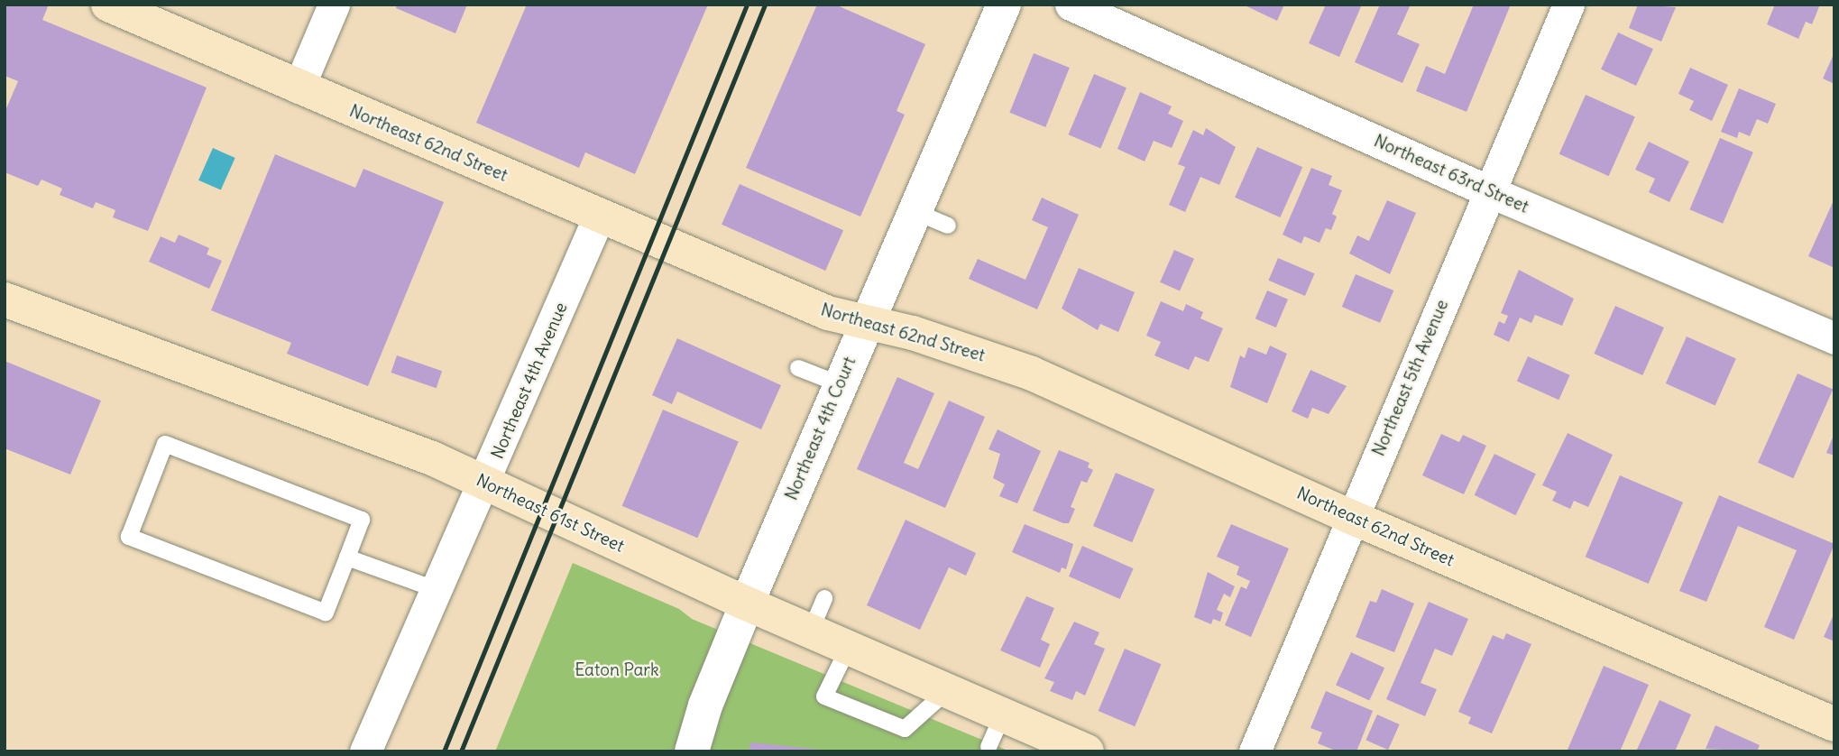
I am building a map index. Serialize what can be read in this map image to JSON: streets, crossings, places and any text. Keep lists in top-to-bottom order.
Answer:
{
  "streets": {
    "main road": ["Northeast 62nd Street", "Northeast 61st Street"],
    "street": [
      "Northeast 63rd Street",
      "Northeast 5th Avenue",
      "Northeast 4th Avenue",
      "Northeast 4th Court"
    ]
  },
  "crossings": [
    ["Northeast 62nd Street", "Northeast 5th Avenue"],
    ["Northeast 62nd Street", "Northeast 4th Avenue"],
    ["Northeast 62nd Street", "Northeast 4th Court"],
    ["Northeast 63rd Street", "Northeast 5th Avenue"],
    ["Northeast 4th Avenue", "Northeast 61st Street"],
    ["Northeast 4th Court", "Northeast 61st Street"]
  ],
  "parks": ["Eaton Park"]
}
